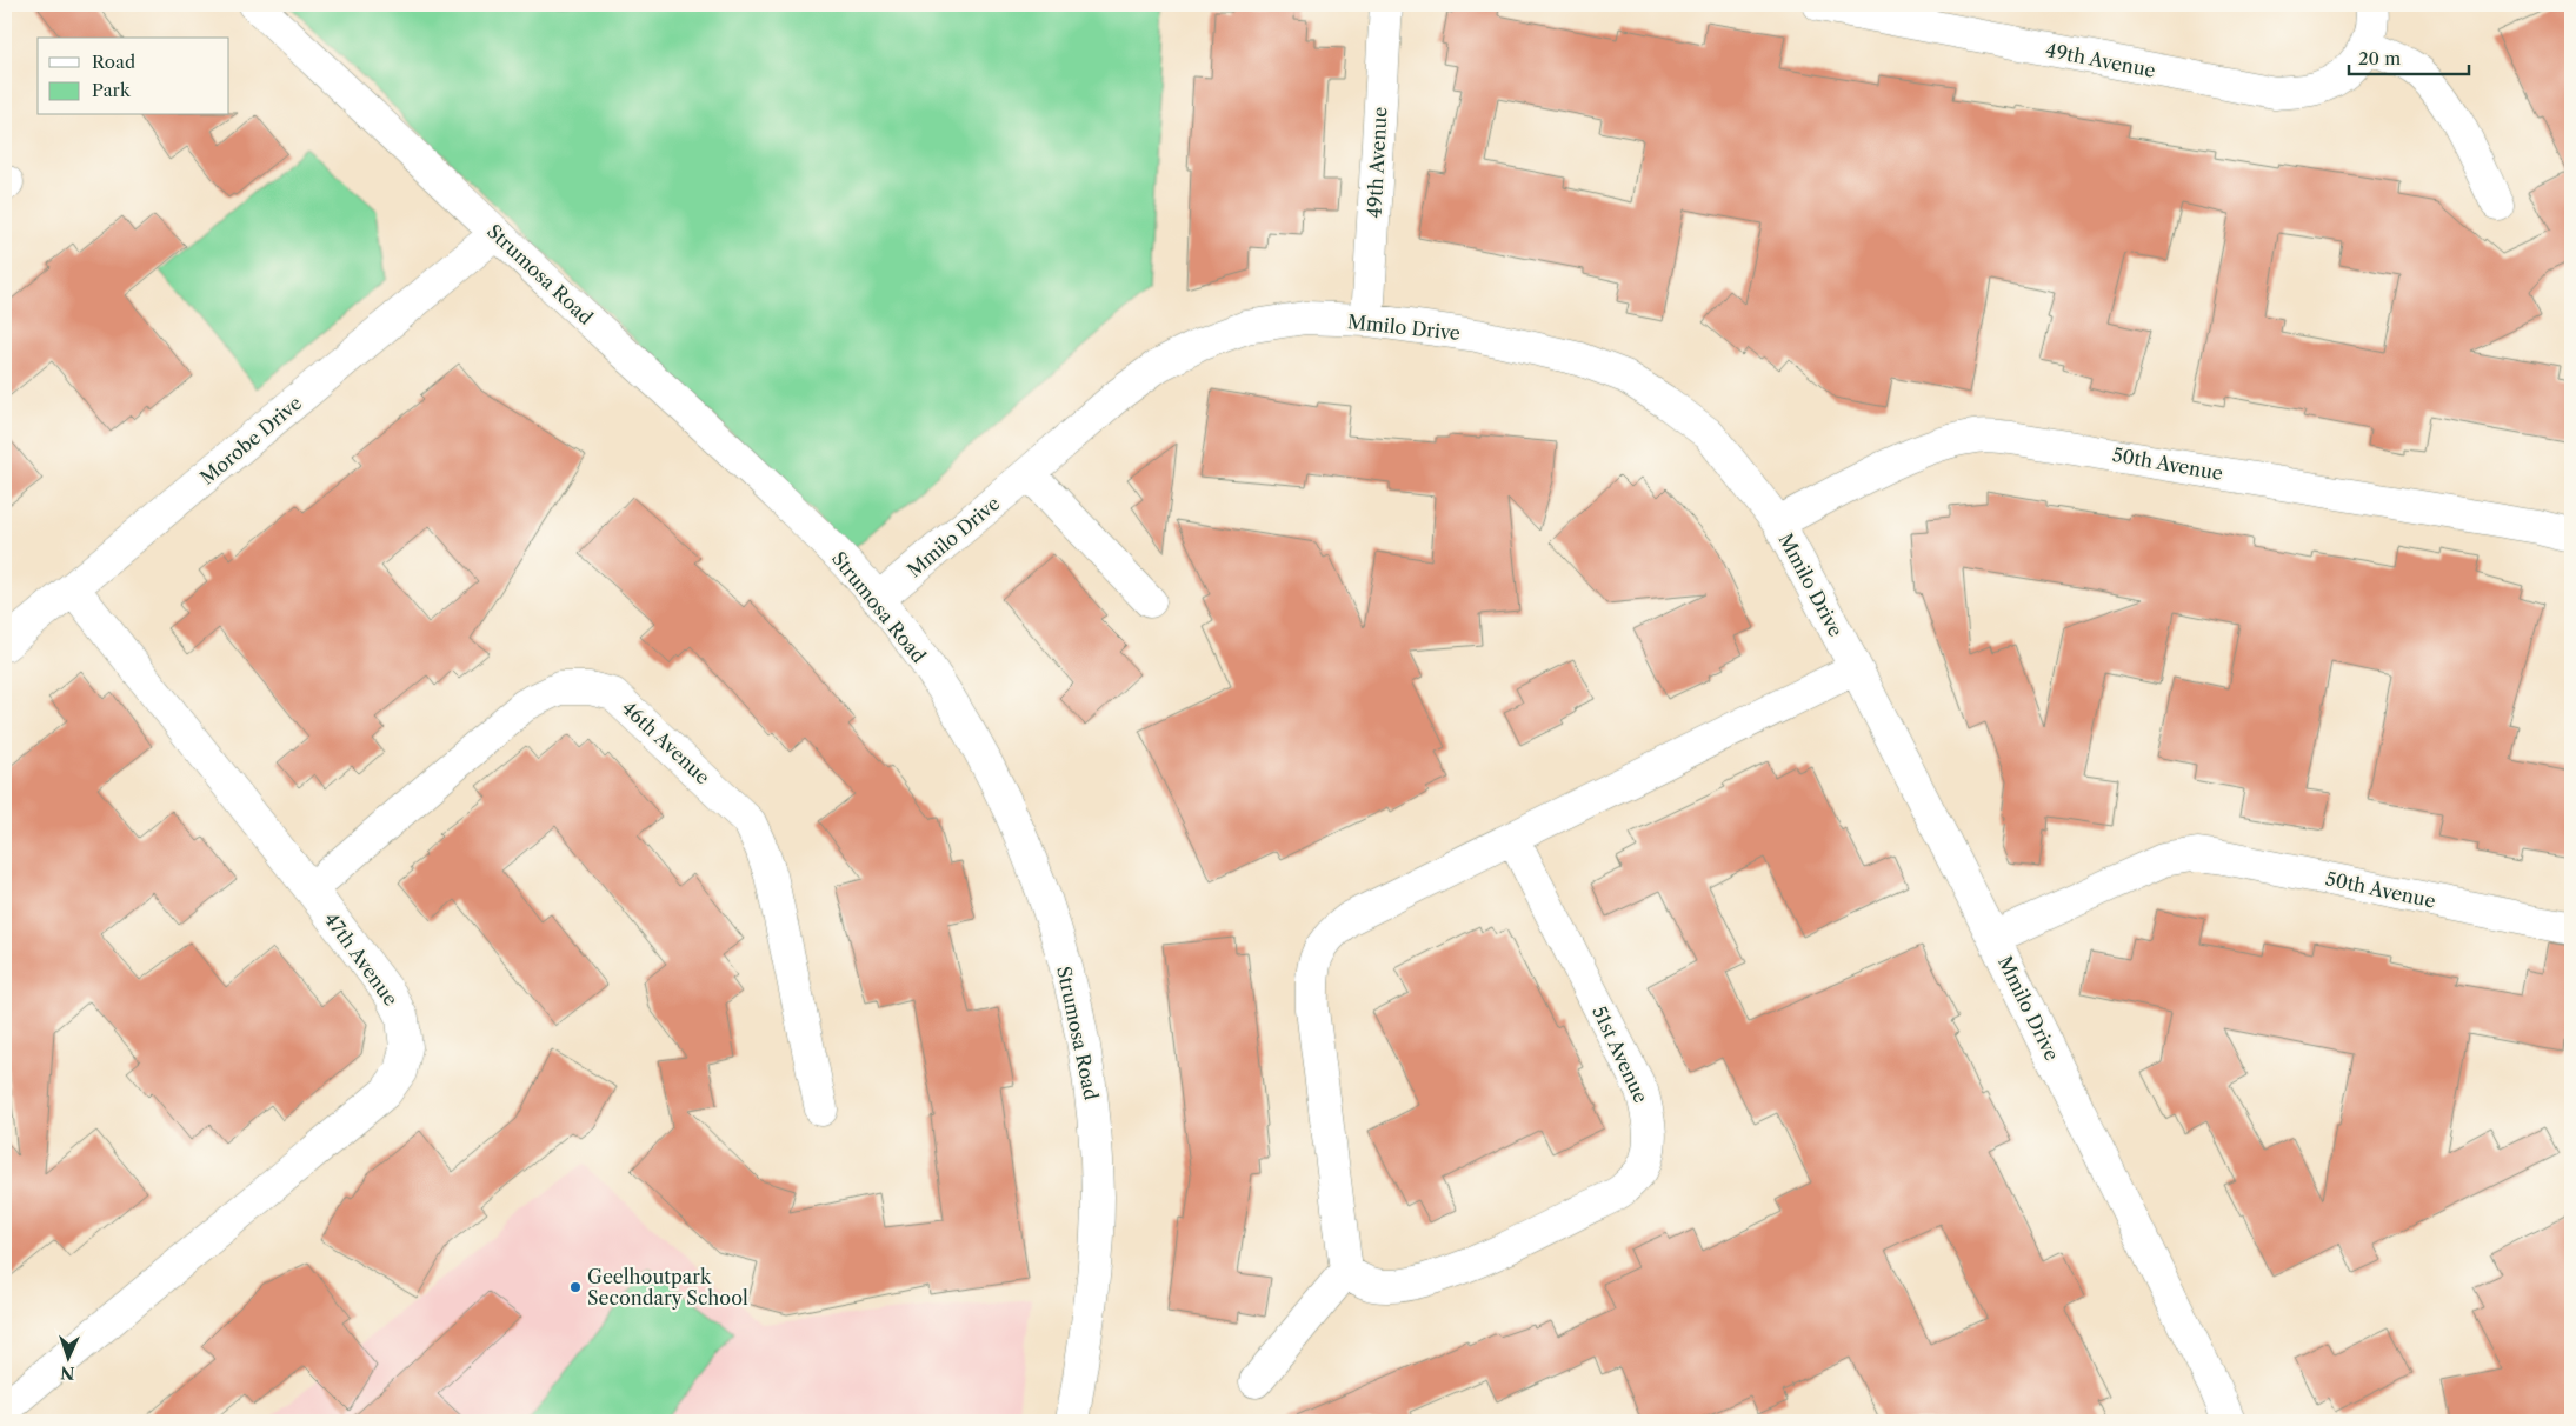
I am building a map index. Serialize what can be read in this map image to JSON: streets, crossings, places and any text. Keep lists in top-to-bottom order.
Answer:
{
  "streets": {
    "street": [
      "49th Avenue",
      "Strumosa Road",
      "Mmilo Drive",
      "Morobe Drive",
      "50th Avenue",
      "46th Avenue",
      "47th Avenue",
      "51st Avenue"
    ]
  },
  "crossings": [
    ["49th Avenue", "Mmilo Drive"],
    ["Strumosa Road", "Mmilo Drive"],
    ["Strumosa Road", "Morobe Drive"],
    ["Mmilo Drive", "50th Avenue"],
    ["Morobe Drive", "47th Avenue"],
    ["46th Avenue", "47th Avenue"]
  ],
  "places": ["Geelhoutpark Secondary School"],
  "legend": ["Road", "Park"],
  "scale_bar": "20 m",
  "north": "bottom"
}
